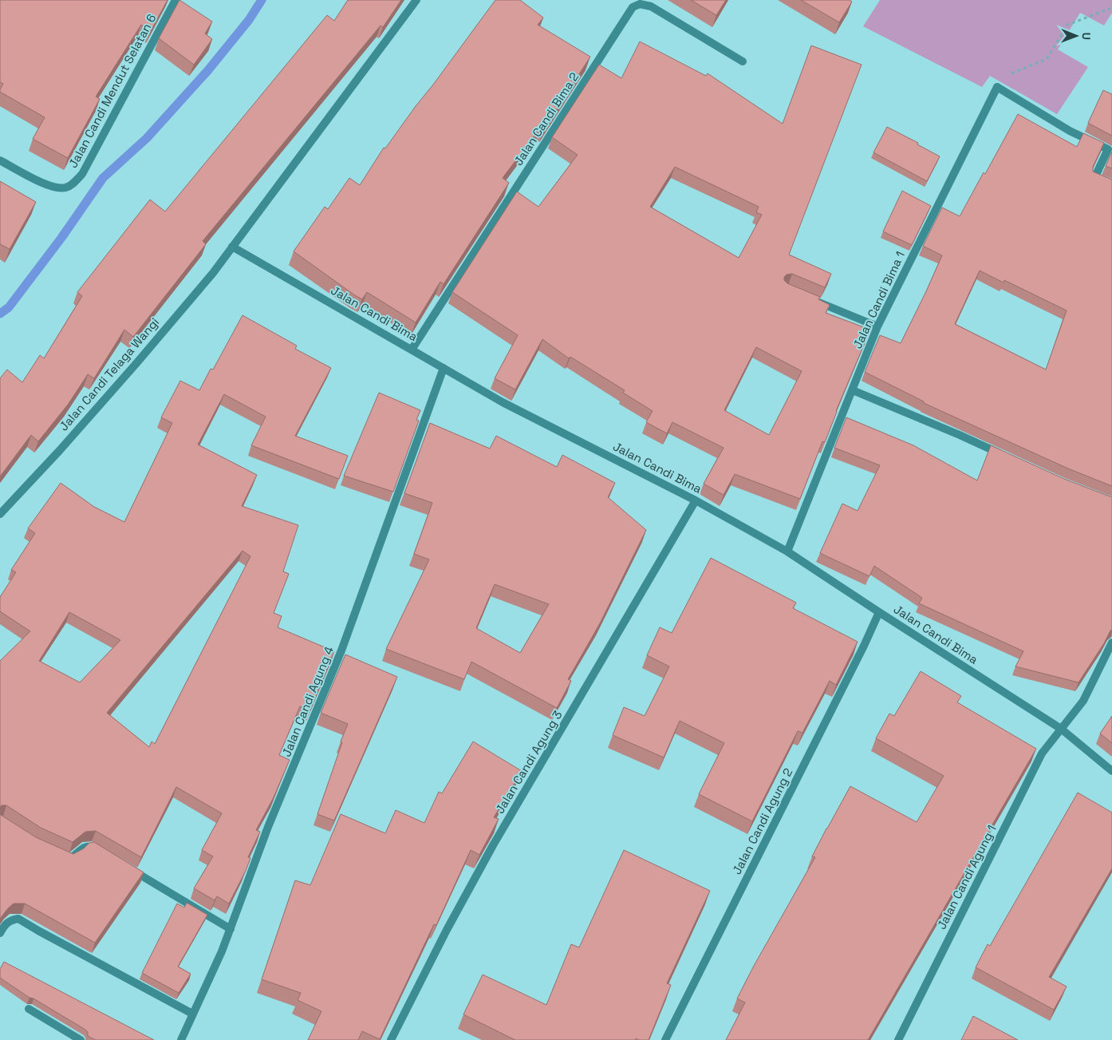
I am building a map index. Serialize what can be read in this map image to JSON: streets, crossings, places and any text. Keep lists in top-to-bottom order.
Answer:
{
  "streets": {
    "street": [
      "Jalan Candi Mendut Selatan 6",
      "Jalan Candi Bima 2",
      "Jalan Candi Bima 1",
      "Jalan Candi Bima",
      "Jalan Candi Telaga Wangi",
      "Jalan Candi Agung 4",
      "Jalan Candi Agung 3",
      "Jalan Candi Agung 2",
      "Jalan Candi Agung 1"
    ]
  },
  "crossings": [
    ["Jalan Candi Bima 2", "Jalan Candi Bima"],
    ["Jalan Candi Bima 1", "Jalan Candi Bima"],
    ["Jalan Candi Bima", "Jalan Candi Telaga Wangi"],
    ["Jalan Candi Bima", "Jalan Candi Agung 4"],
    ["Jalan Candi Bima", "Jalan Candi Agung 3"],
    ["Jalan Candi Bima", "Jalan Candi Agung 2"],
    ["Jalan Candi Bima", "Jalan Candi Agung 1"]
  ],
  "north": "right"
}
